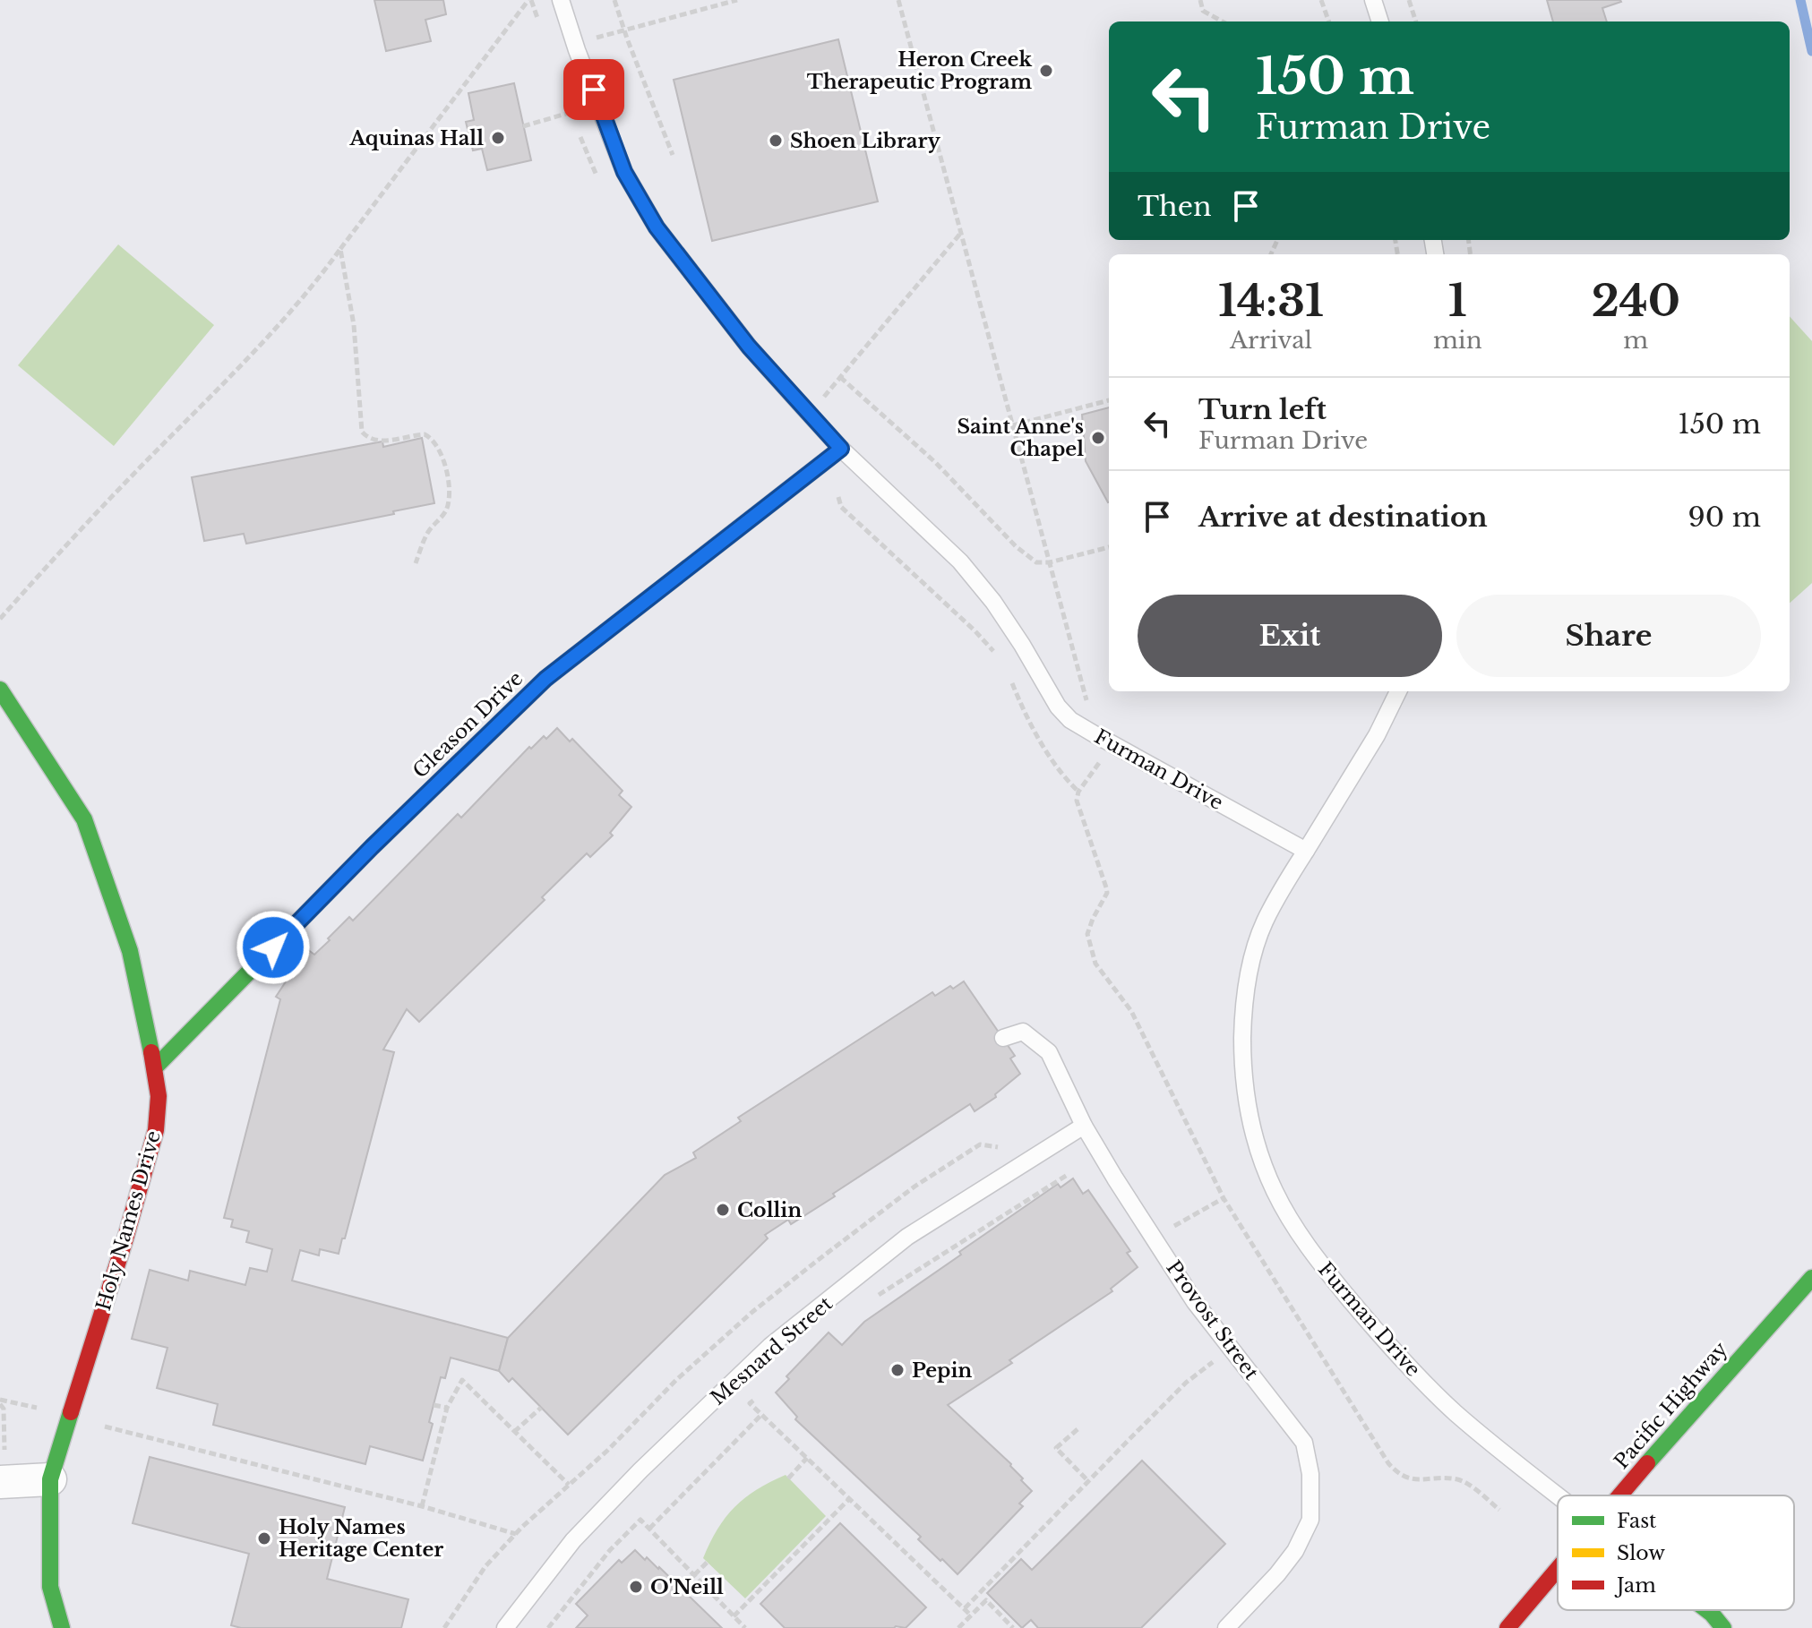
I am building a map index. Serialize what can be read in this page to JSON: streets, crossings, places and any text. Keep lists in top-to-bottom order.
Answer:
{
  "streets": {
    "street": ["Gleason Drive", "Holy Names Drive", "Pacific Highway"],
    "lane": ["Furman Drive", "Provost Street", "Mesnard Street"]
  },
  "crossings": [
    ["Gleason Drive", "Furman Drive"],
    ["Gleason Drive", "Holy Names Drive"],
    ["Provost Street", "Mesnard Street"]
  ],
  "places": [
    "Heron Creek Therapeutic Program",
    "Aquinas Hall",
    "Shoen Library",
    "Saint Anne's Chapel",
    "Collin",
    "Pepin",
    "Holy Names Heritage Center",
    "O'Neill"
  ],
  "legend": ["Fast", "Slow", "Jam"],
  "page": {
    "turn": ["150 m", "Furman Drive"],
    "then": "Then",
    "eta": [
      "14:31",
      "Arrival",
      "1",
      "min",
      "240",
      "m"
    ],
    "list": [
      {
        "name": "Turn left",
        "note": "Furman Drive",
        "value": "150 m"
      },
      {
        "name": "Arrive at destination",
        "value": "90 m"
      }
    ],
    "buttons": ["Exit", "Share"]
  }
}
